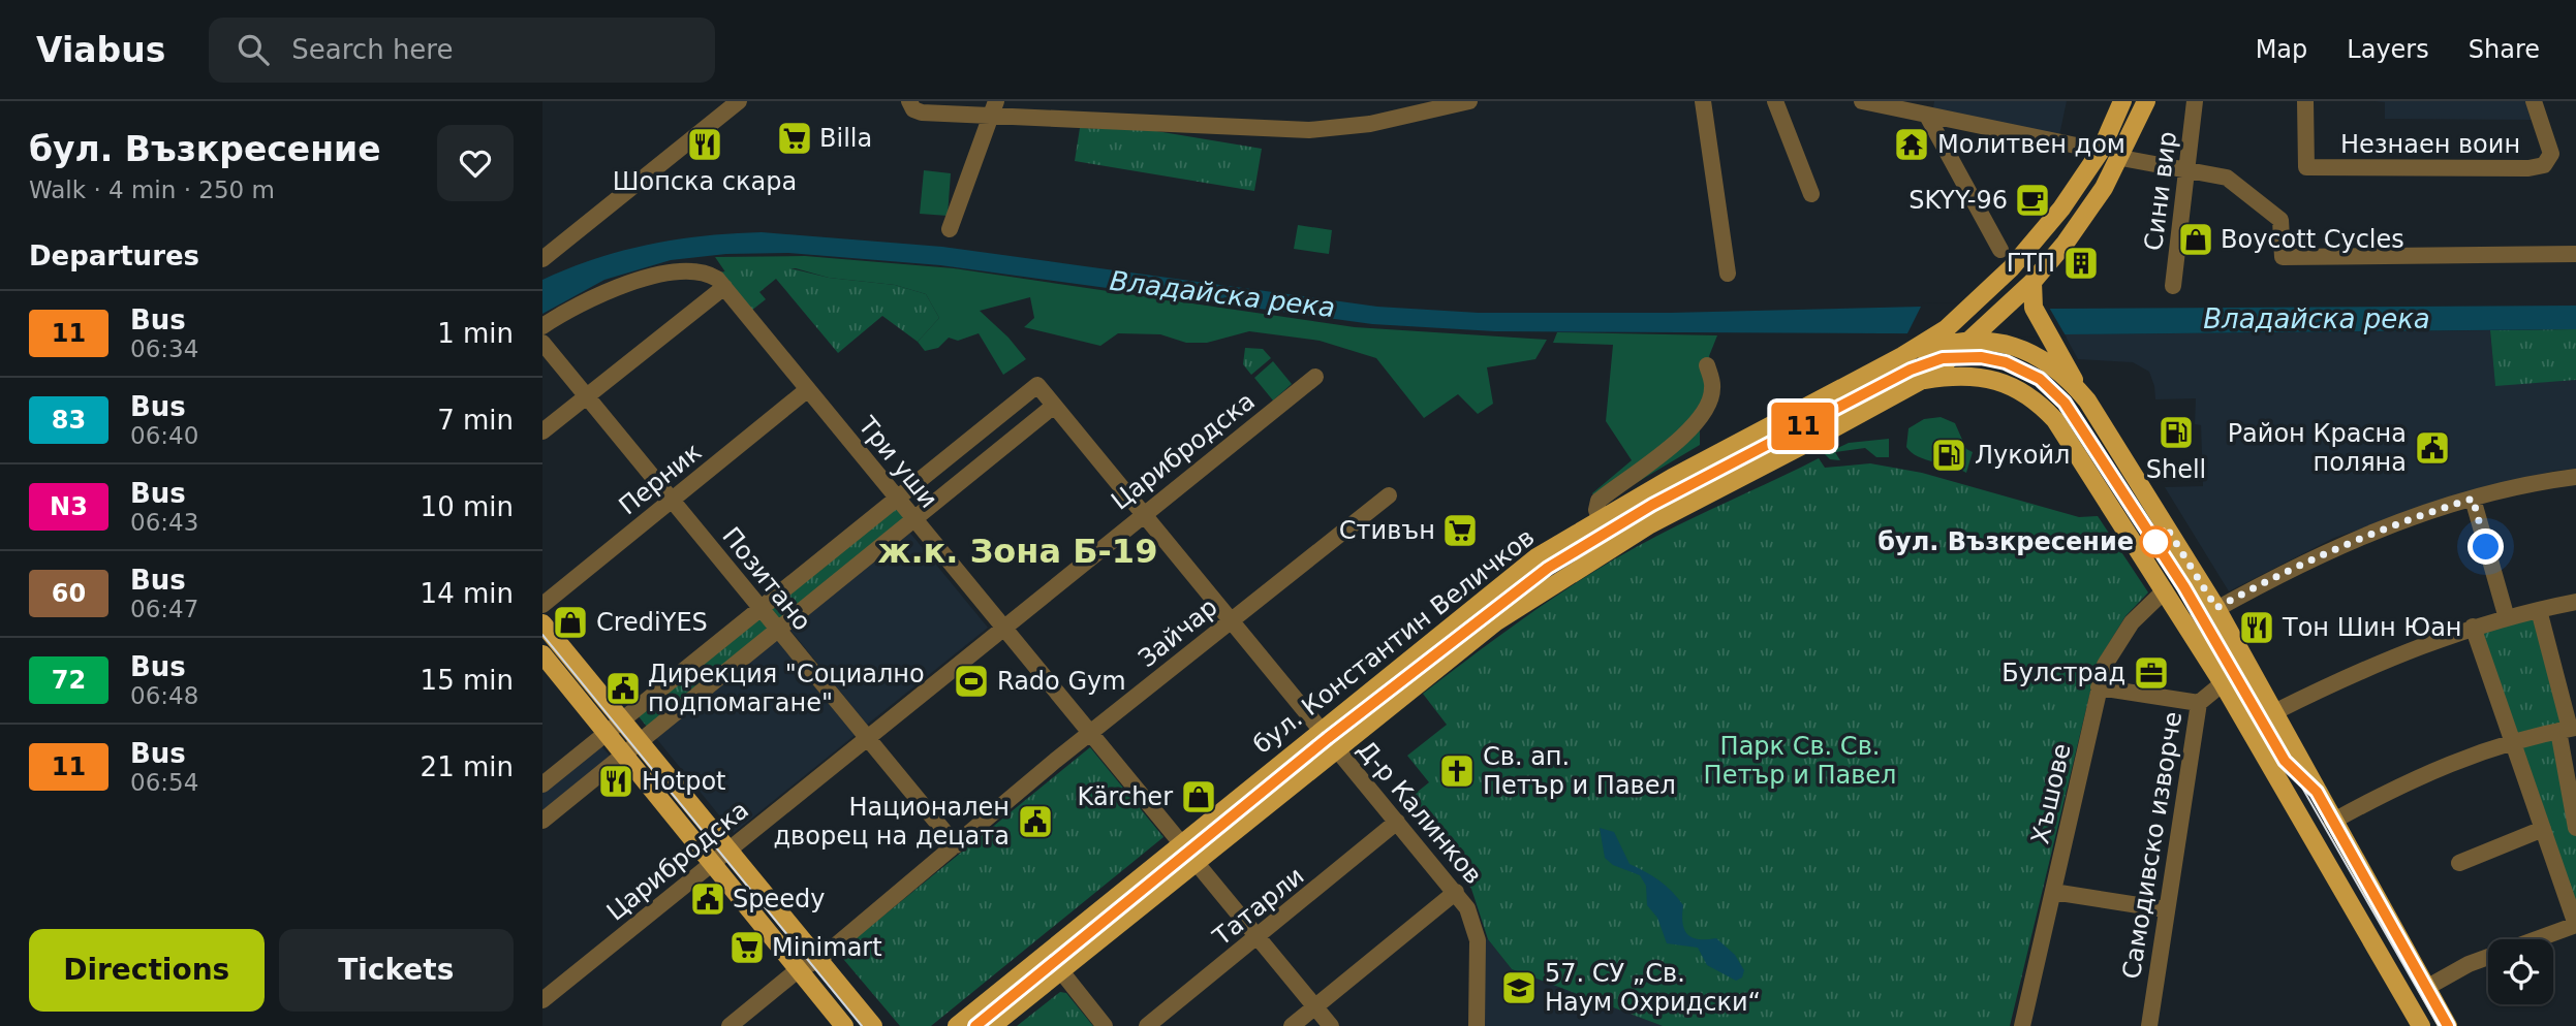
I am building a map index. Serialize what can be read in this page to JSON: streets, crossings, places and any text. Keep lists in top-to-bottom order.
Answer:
{
  "streets": {
    "main road": ["бул. Константин Величков"],
    "street": [
      "Незнаен воин",
      "Сини вир",
      "Царибродска",
      "Три уши",
      "Перник",
      "Позитано",
      "Зайчар",
      "Хъшове",
      "Д-р Калинков",
      "Самодивско изворче",
      "Татарли"
    ]
  },
  "crossings": [
    ["Царибродска", "Три уши"],
    ["Царибродска", "Позитано"],
    ["Царибродска", "Д-р Калинков"],
    ["Три уши", "Перник"],
    ["Три уши", "Зайчар"],
    ["Три уши", "бул. Константин Величков"],
    ["Три уши", "Д-р Калинков"],
    ["Перник", "Позитано"],
    ["Позитано", "Зайчар"],
    ["Зайчар", "Д-р Калинков"],
    ["бул. Константин Величков", "Д-р Калинков"],
    ["Д-р Калинков", "Татарли"]
  ],
  "districts": ["ж.к. Зона Б-19"],
  "water": ["Владайска река"],
  "parks": ["Парк Св. Св. Петър и Павел"],
  "places": {
    "supermarket": ["Billa", "Стивън", "Minimart"],
    "restaurant": ["Шопска скара", "Тон Шин Юан", "Hotpot"],
    "temple": ["Молитвен дом"],
    "cafe": ["SKYY-96"],
    "shop": ["Boycott Cycles", "CrediYES", "Kärcher"],
    "building": ["ГТП"],
    "fuel station": ["Shell", "Лукойл"],
    "public building": [
      "Район Красна поляна",
      "Дирекция \"Социално подпомагане\"",
      "Национален дворец на децата",
      "Speedy"
    ],
    "other": ["бул. Възкресение"],
    "office": ["Булстрад"],
    "sports": ["Rado Gym"],
    "church": ["Св. ап. Петър и Павел"],
    "school or university": ["57. СУ „Св. Наум Охридски“"]
  },
  "lines": ["bus line 11"],
  "page": {
    "header": "Viabus",
    "search": "Search here",
    "nav": ["Map", "Layers", "Share"],
    "heading": [
      ["бул. Възкресение", "Walk · 4 min · 250 m"],
      "Departures"
    ],
    "on_map": "11",
    "list": [
      {
        "mark": "11",
        "name": "Bus",
        "note": "06:34",
        "value": "1 min"
      },
      {
        "mark": "83",
        "name": "Bus",
        "note": "06:40",
        "value": "7 min"
      },
      {
        "mark": "N3",
        "name": "Bus",
        "note": "06:43",
        "value": "10 min"
      },
      {
        "mark": "60",
        "name": "Bus",
        "note": "06:47",
        "value": "14 min"
      },
      {
        "mark": "72",
        "name": "Bus",
        "note": "06:48",
        "value": "15 min"
      },
      {
        "mark": "11",
        "name": "Bus",
        "note": "06:54",
        "value": "21 min"
      }
    ],
    "buttons": ["Directions", "Tickets"]
  }
}
